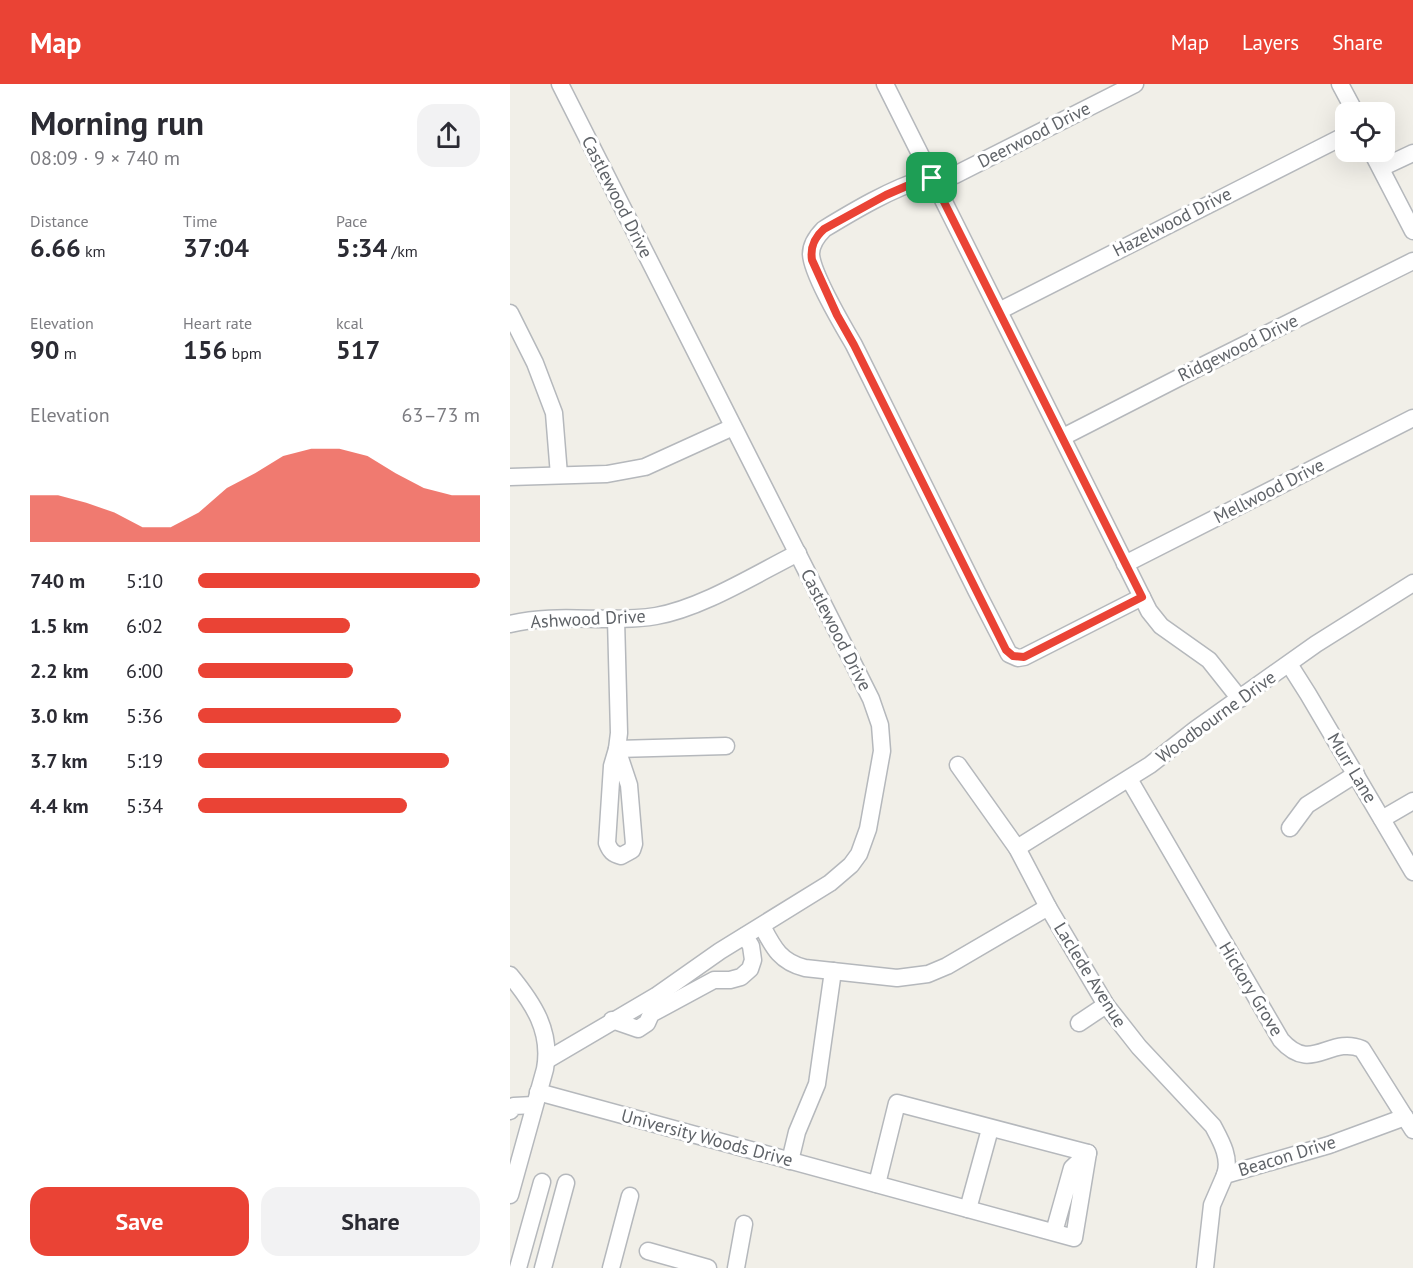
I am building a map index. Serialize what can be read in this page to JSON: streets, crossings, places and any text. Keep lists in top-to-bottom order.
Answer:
{
  "streets": {
    "street": [
      "Deerwood Drive",
      "Castlewood Drive",
      "Hazelwood Drive",
      "Ridgewood Drive",
      "Mellwood Drive",
      "Ashwood Drive",
      "Woodbourne Drive",
      "Murr Lane",
      "Laclede Avenue",
      "Hickory Grove",
      "University Woods Drive",
      "Beacon Drive"
    ]
  },
  "crossings": [
    ["Castlewood Drive", "Ashwood Drive"],
    ["Woodbourne Drive", "Murr Lane"],
    ["Woodbourne Drive", "Laclede Avenue"],
    ["Woodbourne Drive", "Hickory Grove"],
    ["Laclede Avenue", "Beacon Drive"],
    ["Hickory Grove", "Beacon Drive"]
  ],
  "page": {
    "header": "Map",
    "nav": ["Map", "Layers", "Share"],
    "heading": ["Morning run", "08:09 · 9 × 740 m"],
    "stats": [
      ["Distance", "6.66 km"],
      ["Time", "37:04"],
      ["Pace", "5:34 /km"],
      ["Elevation", "90 m"],
      ["Heart rate", "156 bpm"],
      ["kcal", "517"]
    ],
    "chart": ["Elevation", "63–73 m"],
    "list": [
      {
        "name": "740 m",
        "note": "5:10"
      },
      {
        "name": "1.5 km",
        "note": "6:02"
      },
      {
        "name": "2.2 km",
        "note": "6:00"
      },
      {
        "name": "3.0 km",
        "note": "5:36"
      },
      {
        "name": "3.7 km",
        "note": "5:19"
      },
      {
        "name": "4.4 km",
        "note": "5:34"
      }
    ],
    "buttons": ["Save", "Share"]
  }
}
